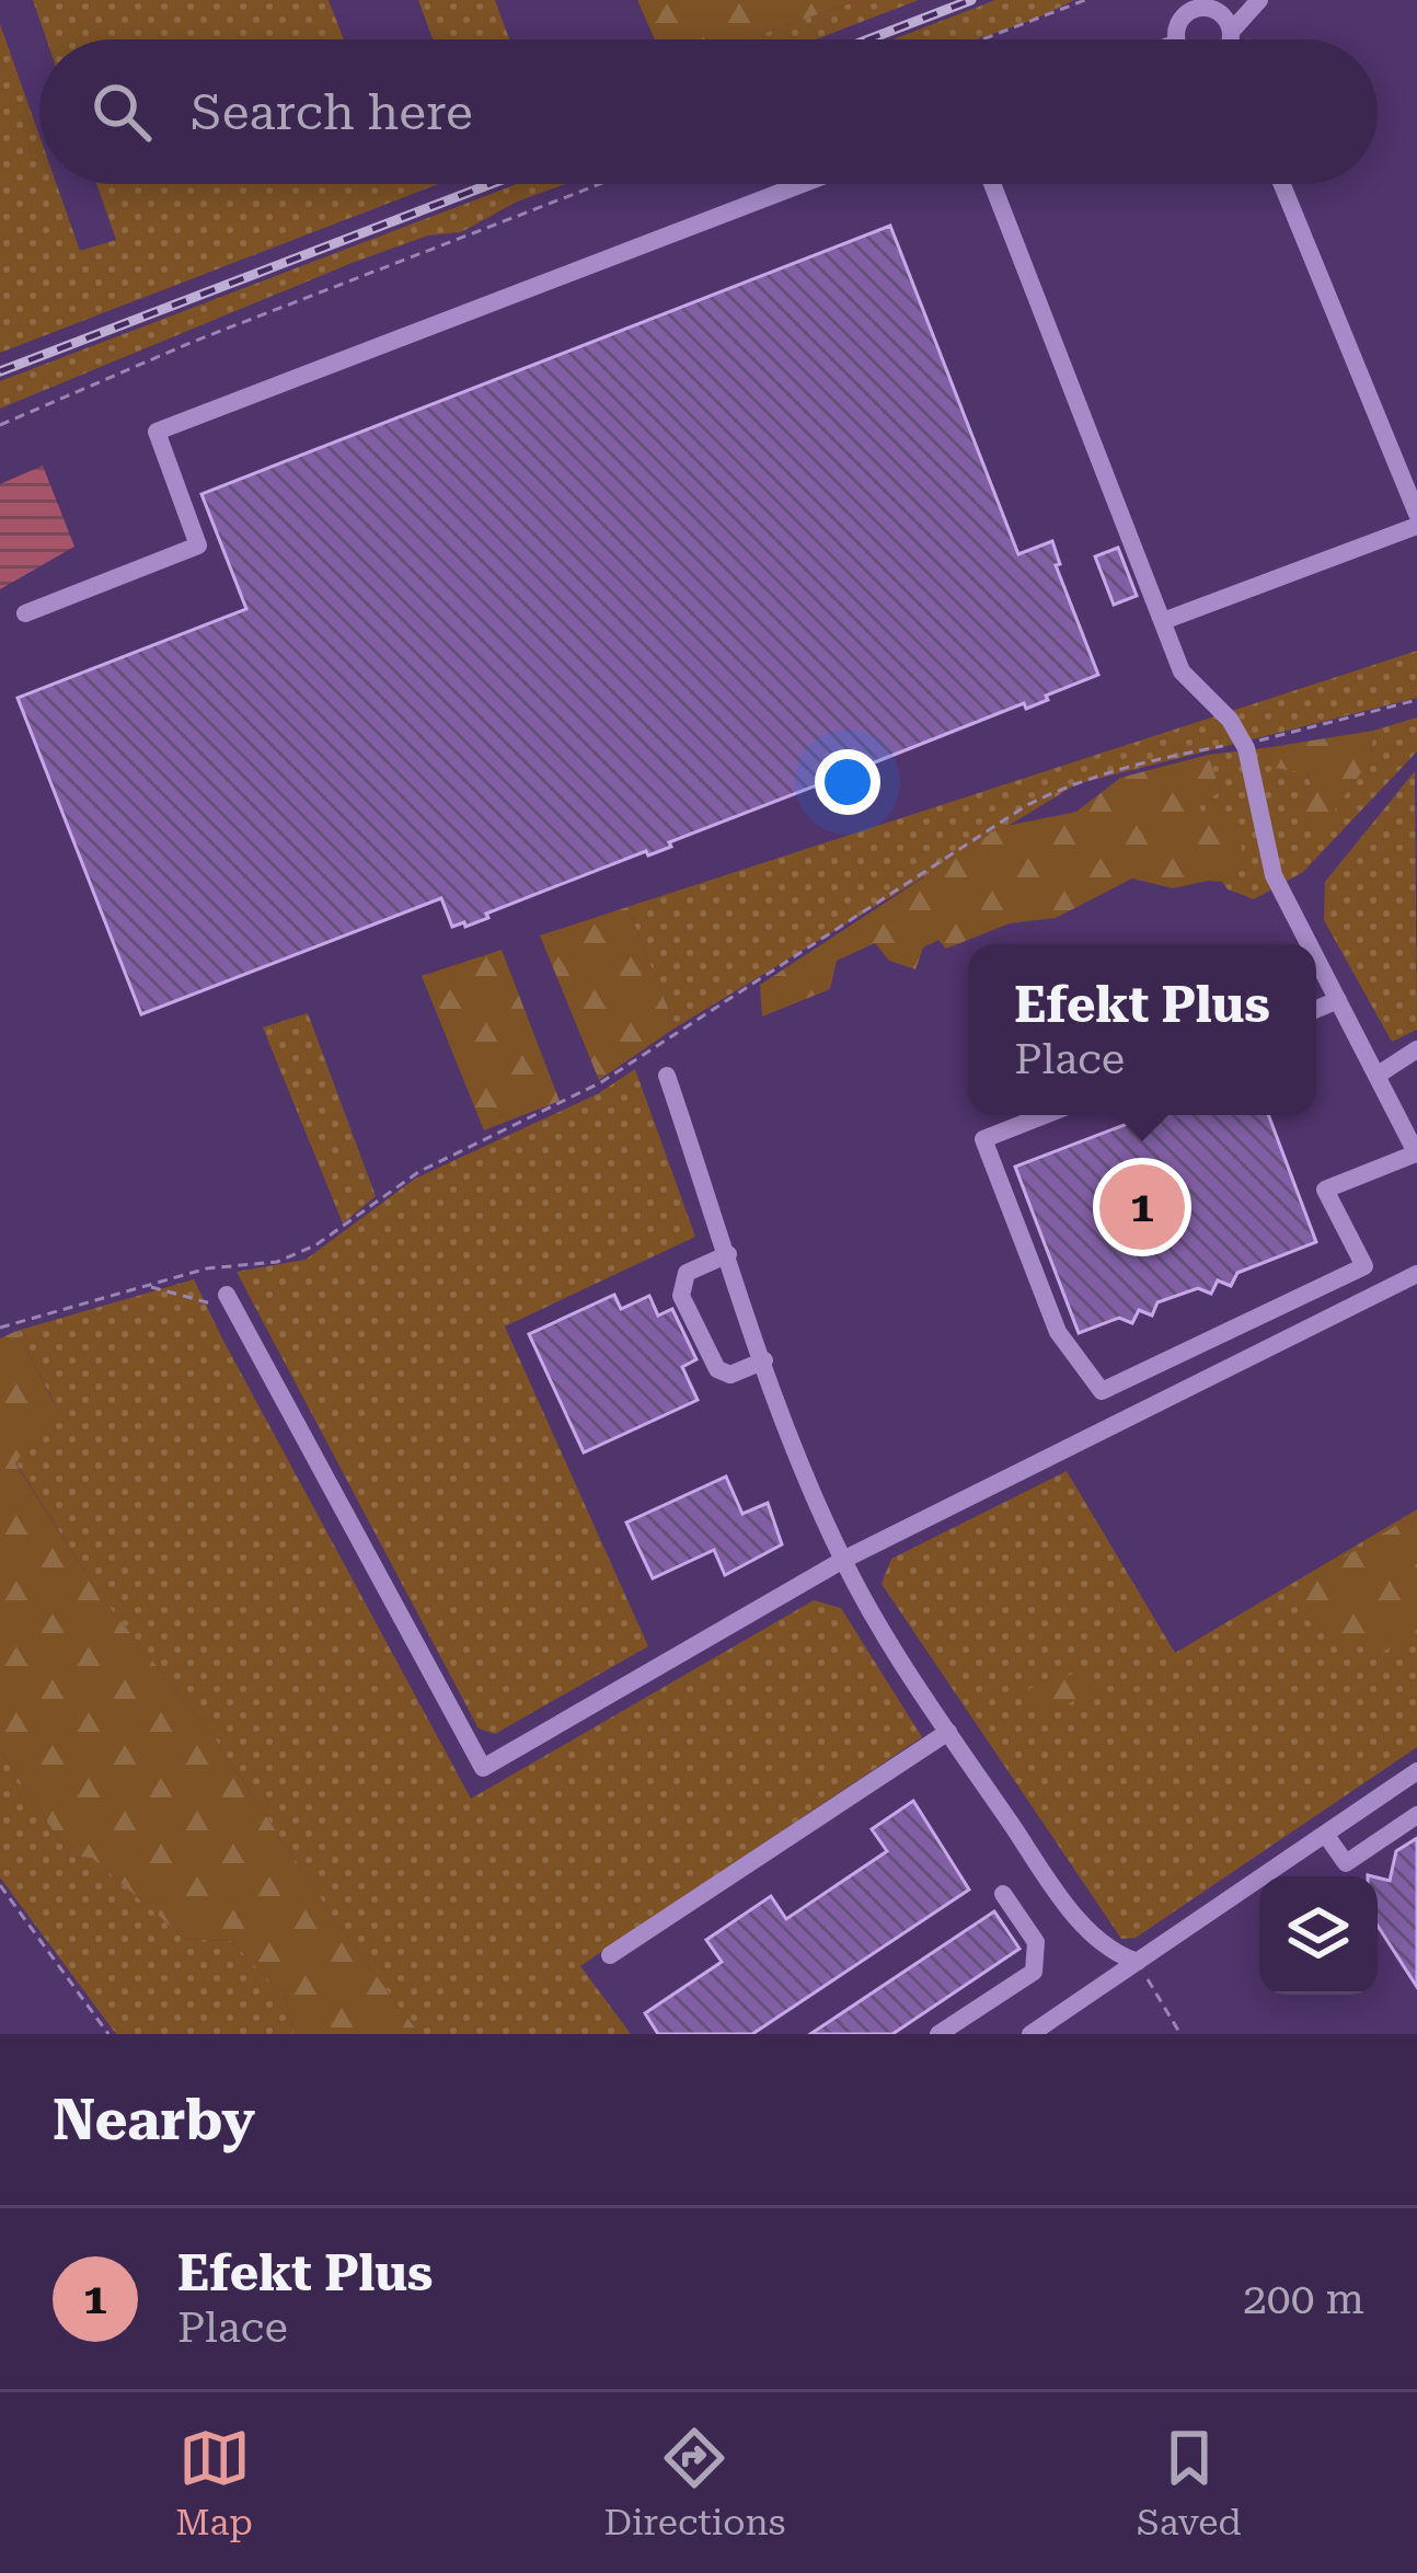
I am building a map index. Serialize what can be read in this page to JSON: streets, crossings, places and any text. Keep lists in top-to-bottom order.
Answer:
{
  "page": {
    "search": "Search here",
    "popup": ["Efekt Plus", "Place"],
    "pins": "1",
    "heading": "Nearby",
    "list": [
      {
        "mark": "1",
        "name": "Efekt Plus",
        "note": "Place",
        "value": "200 m"
      }
    ],
    "nav": ["Map", "Directions", "Saved"]
  }
}
